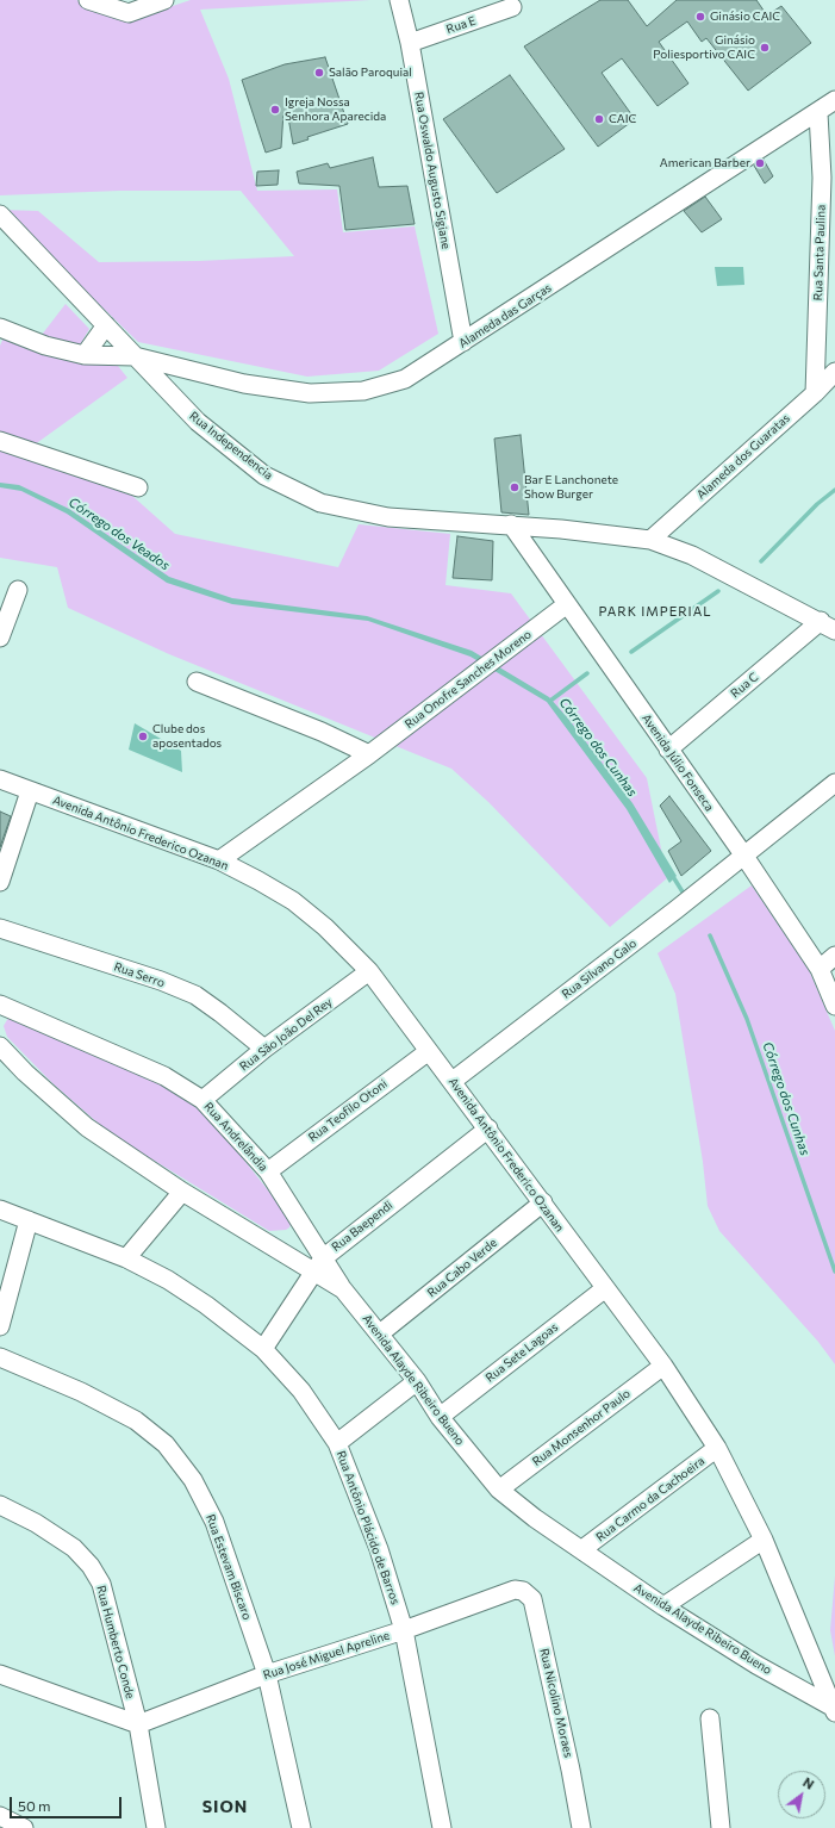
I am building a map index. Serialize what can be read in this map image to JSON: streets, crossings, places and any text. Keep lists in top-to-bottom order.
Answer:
{
  "streets": {
    "street": [
      "Rua E",
      "Rua Oswaldo Augusto Sigiane",
      "Rua Santa Paulina",
      "Alameda das Garças",
      "Rua Independencia",
      "Alameda dos Guaratas",
      "Rua Onofre Sanches Moreno",
      "Rua C",
      "Avenida Júlio Fonseca",
      "Avenida Antônio Frederico Ozanan",
      "Rua Silvano Galo",
      "Rua Serro",
      "Rua São João Del Rey",
      "Rua Teofilo Otoni",
      "Rua Andrelândia",
      "Rua Baependi",
      "Rua Cabo Verde",
      "Rua Sete Lagoas",
      "Avenida Alayde Ribeiro Bueno",
      "Rua Monsenhor Paulo",
      "Rua Carmo da Cachoeira",
      "Rua Antônio Plácido de Barros",
      "Rua Estevam Biscaro",
      "Rua Humberto Conde",
      "Rua José Miguel Apreline",
      "Rua Nicolino Moraes"
    ]
  },
  "crossings": [
    ["Rua E", "Rua Oswaldo Augusto Sigiane"],
    ["Rua Oswaldo Augusto Sigiane", "Alameda das Garças"],
    ["Rua Santa Paulina", "Alameda das Garças"],
    ["Rua Santa Paulina", "Alameda dos Guaratas"],
    ["Alameda das Garças", "Rua Independencia"],
    ["Rua Independencia", "Alameda dos Guaratas"],
    ["Rua Independencia", "Rua C"],
    ["Rua Independencia", "Avenida Júlio Fonseca"],
    ["Rua Onofre Sanches Moreno", "Avenida Júlio Fonseca"],
    ["Rua Onofre Sanches Moreno", "Avenida Antônio Frederico Ozanan"],
    ["Rua C", "Avenida Júlio Fonseca"],
    ["Avenida Júlio Fonseca", "Rua Silvano Galo"],
    ["Avenida Antônio Frederico Ozanan", "Rua Silvano Galo"],
    ["Avenida Antônio Frederico Ozanan", "Rua São João Del Rey"],
    ["Avenida Antônio Frederico Ozanan", "Rua Teofilo Otoni"],
    ["Avenida Antônio Frederico Ozanan", "Rua Baependi"],
    ["Avenida Antônio Frederico Ozanan", "Rua Cabo Verde"],
    ["Avenida Antônio Frederico Ozanan", "Rua Sete Lagoas"],
    ["Avenida Antônio Frederico Ozanan", "Avenida Alayde Ribeiro Bueno"],
    ["Avenida Antônio Frederico Ozanan", "Rua Monsenhor Paulo"],
    ["Avenida Antônio Frederico Ozanan", "Rua Carmo da Cachoeira"],
    ["Rua Serro", "Rua São João Del Rey"],
    ["Rua São João Del Rey", "Rua Andrelândia"],
    ["Rua Teofilo Otoni", "Rua Andrelândia"],
    ["Rua Andrelândia", "Rua Baependi"],
    ["Rua Andrelândia", "Avenida Alayde Ribeiro Bueno"],
    ["Rua Baependi", "Avenida Alayde Ribeiro Bueno"],
    ["Rua Baependi", "Rua Antônio Plácido de Barros"],
    ["Rua Cabo Verde", "Avenida Alayde Ribeiro Bueno"],
    ["Rua Sete Lagoas", "Avenida Alayde Ribeiro Bueno"],
    ["Avenida Alayde Ribeiro Bueno", "Rua Monsenhor Paulo"],
    ["Avenida Alayde Ribeiro Bueno", "Rua Carmo da Cachoeira"],
    ["Rua Antônio Plácido de Barros", "Rua José Miguel Apreline"],
    ["Rua Estevam Biscaro", "Rua José Miguel Apreline"],
    ["Rua Humberto Conde", "Rua José Miguel Apreline"],
    ["Rua José Miguel Apreline", "Rua Nicolino Moraes"]
  ],
  "districts": ["PARK IMPERIAL", "SION"],
  "water": ["Córrego dos Veados", "Córrego dos Cunhas"],
  "places": [
    "Ginásio CAIC",
    "Ginásio Poliesportivo CAIC",
    "Salão Paroquial",
    "Igreja Nossa Senhora Aparecida",
    "CAIC",
    "American Barber",
    "Bar E Lanchonete Show Burger",
    "Clube dos aposentados"
  ],
  "scale_bar": "50 m",
  "north": "top right"
}
